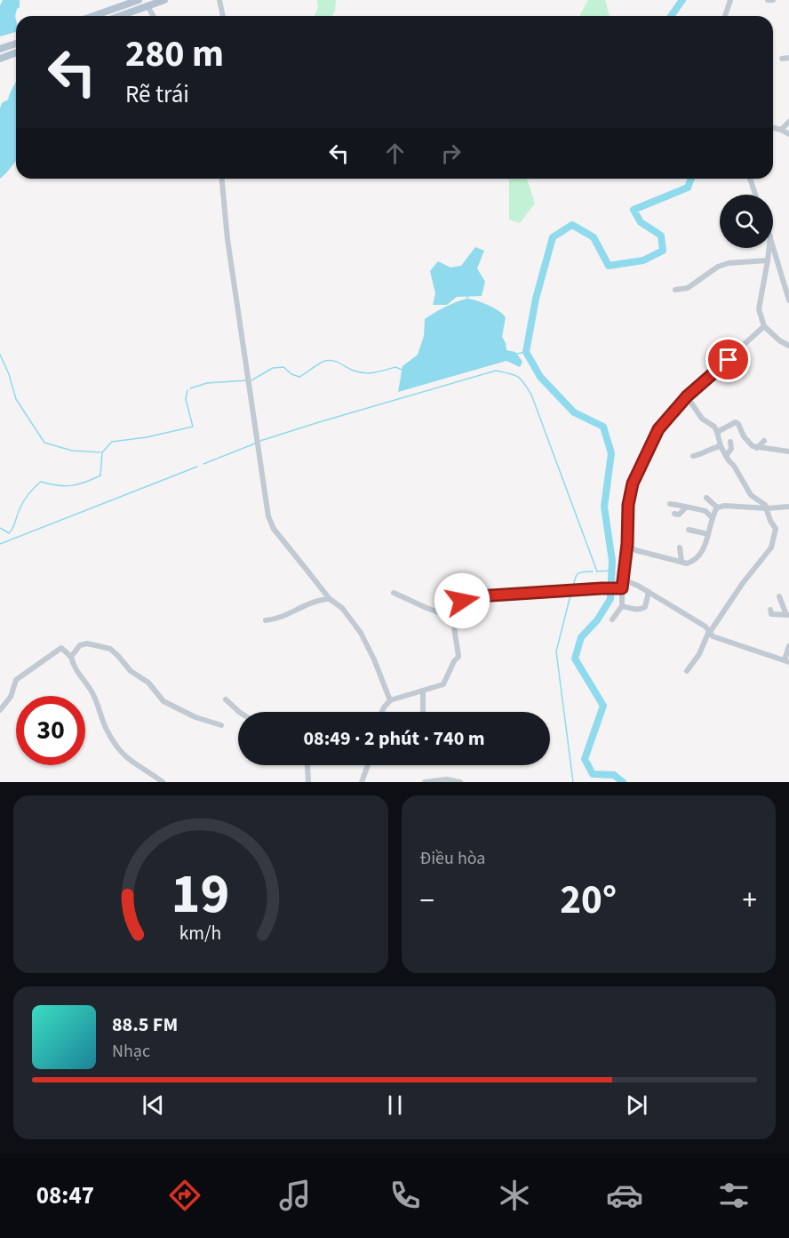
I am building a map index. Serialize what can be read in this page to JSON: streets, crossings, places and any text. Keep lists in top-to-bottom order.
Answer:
{
  "page": {
    "turn": ["280 m", "Rẽ trái"],
    "limit": "30",
    "trip": "08:49 · 2 phút · 740 m",
    "tile": "Điều hòa",
    "heat": ["−", "20°", "+"],
    "song": ["88.5 FM", "Nhạc"],
    "tabs": "08:47",
    "gauge": ["19", "km/h"]
  }
}
